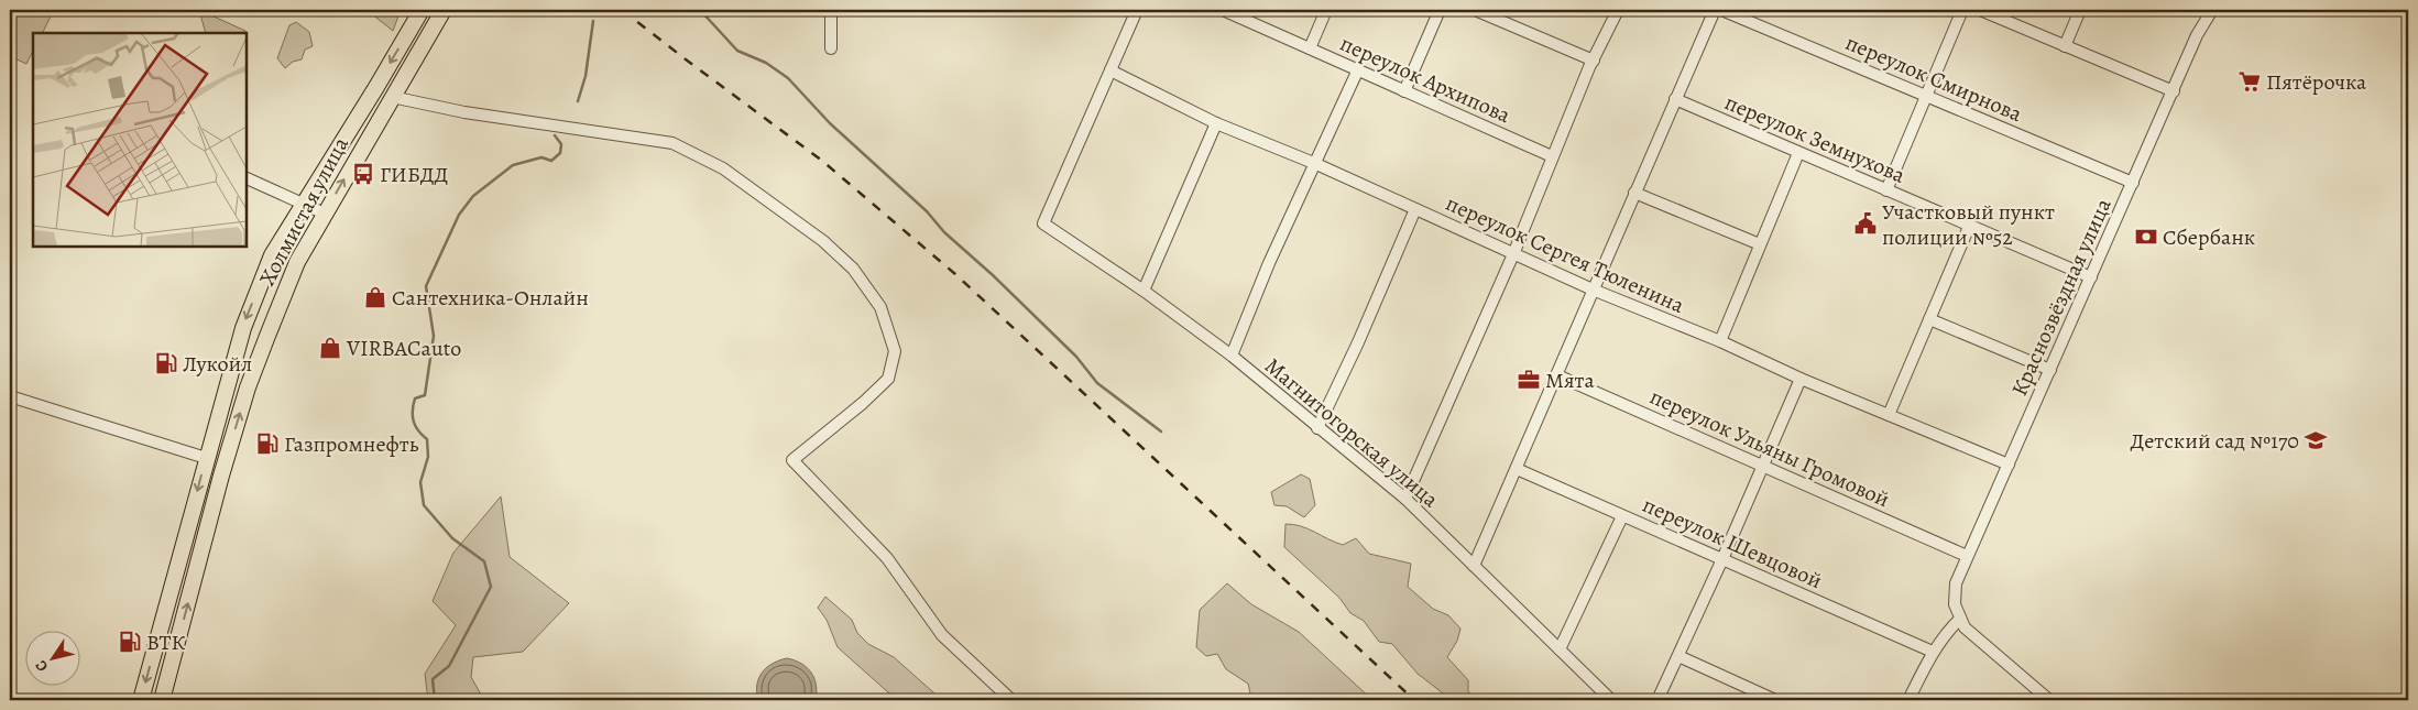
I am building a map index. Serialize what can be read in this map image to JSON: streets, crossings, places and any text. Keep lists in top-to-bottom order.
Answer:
{
  "streets": {
    "highway": ["Холмистая улица"],
    "street": [
      "переулок Смирнова",
      "переулок Архипова",
      "переулок Земнухова",
      "переулок Сергея Тюленина",
      "Краснозвёздная улица",
      "Магнитогорская улица",
      "переулок Ульяны Громовой",
      "переулок Шевцовой"
    ]
  },
  "crossings": [
    ["переулок Смирнова", "Краснозвёздная улица"],
    ["переулок Земнухова", "Краснозвёздная улица"],
    ["переулок Сергея Тюленина", "Краснозвёздная улица"],
    ["переулок Сергея Тюленина", "Магнитогорская улица"],
    ["Краснозвёздная улица", "переулок Ульяны Громовой"]
  ],
  "places": {
    "supermarket": ["Пятёрочка"],
    "bus stop": ["ГИБДД"],
    "public building": ["Участковый пункт полиции №52"],
    "bank": ["Сбербанк"],
    "shop": ["Сантехника-Онлайн", "VIRBACauto"],
    "fuel station": ["Лукойл", "Газпромнефть", "ВТК"],
    "office": ["Мята"],
    "school or university": ["Детский сад №170"]
  },
  "north": "bottom left"
}
